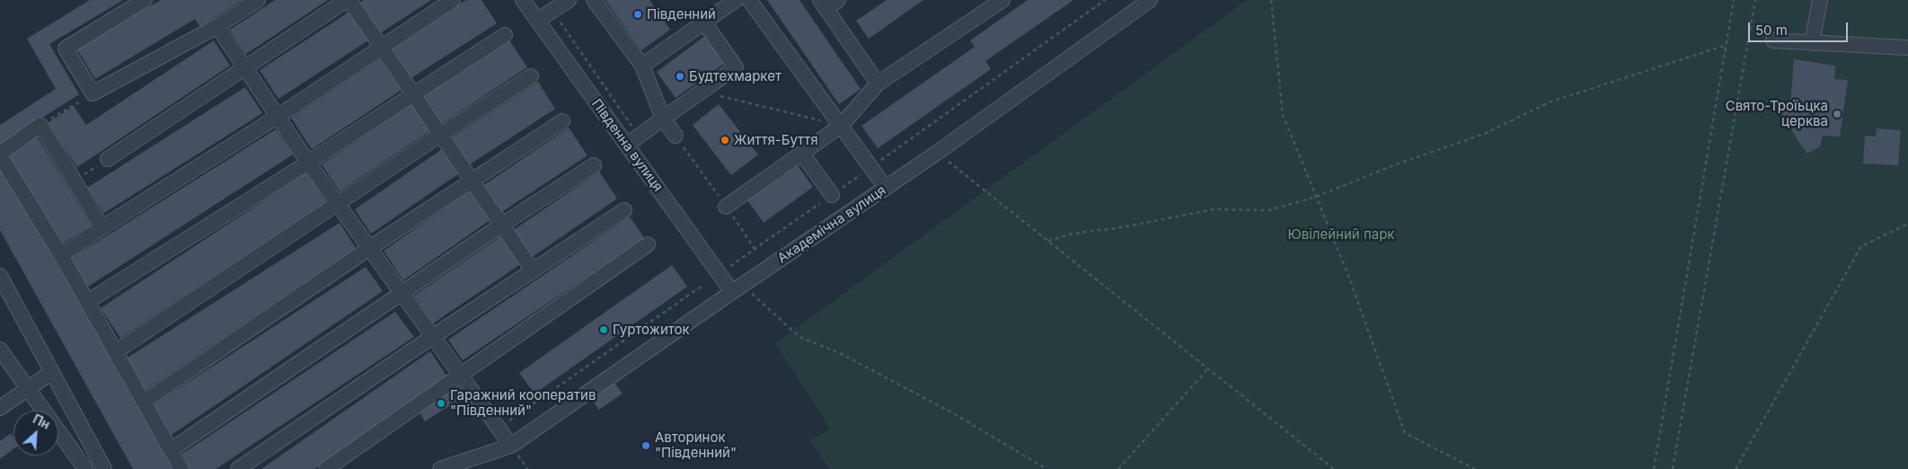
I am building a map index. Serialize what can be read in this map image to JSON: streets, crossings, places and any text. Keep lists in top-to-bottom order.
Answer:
{
  "streets": {
    "street": ["Південна вулиця", "Академічна вулиця"]
  },
  "crossings": [
    ["Південна вулиця", "Академічна вулиця"]
  ],
  "parks": ["Ювілейний парк"],
  "places": [
    "Південний",
    "Будтехмаркет",
    "Свято-Троїьцка церква",
    "Життя-Буття",
    "Гуртожиток",
    "Гаражний кооператив \"Південний\"",
    "Авторинок \"Південний\""
  ],
  "scale_bar": "50 m",
  "north": "top right"
}
